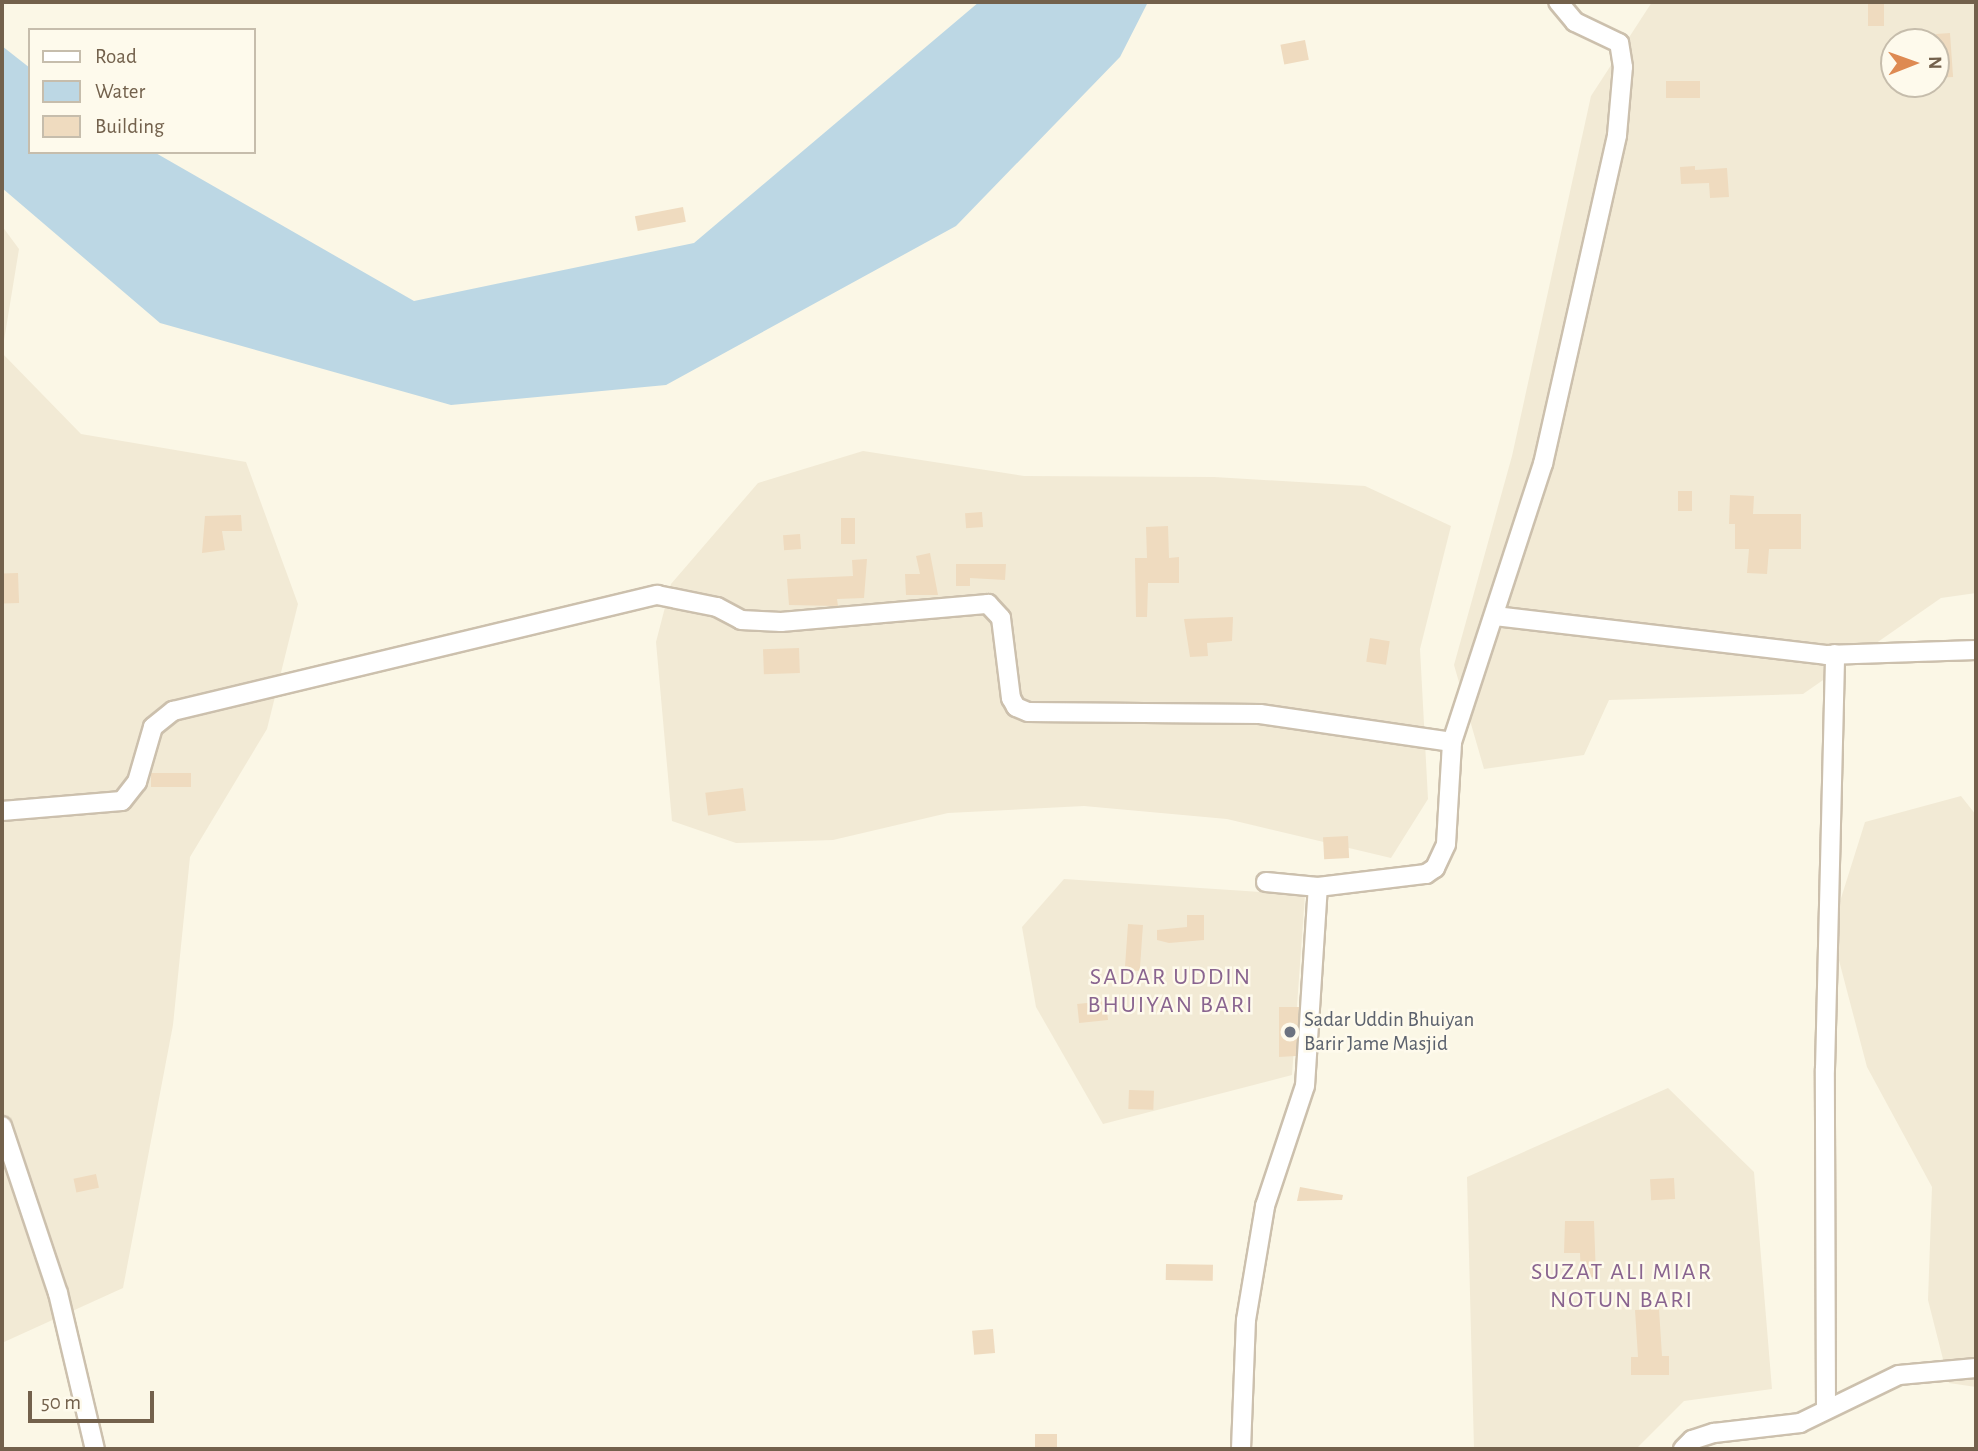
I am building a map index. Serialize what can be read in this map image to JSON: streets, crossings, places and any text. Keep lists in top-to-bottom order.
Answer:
{
  "districts": ["SADAR UDDIN BHUIYAN BARI", "SUZAT ALI MIAR NOTUN BARI"],
  "places": ["Sadar Uddin Bhuiyan Barir Jame Masjid"],
  "legend": ["Road", "Water", "Building"],
  "scale_bar": "50 m",
  "north": "right"
}
